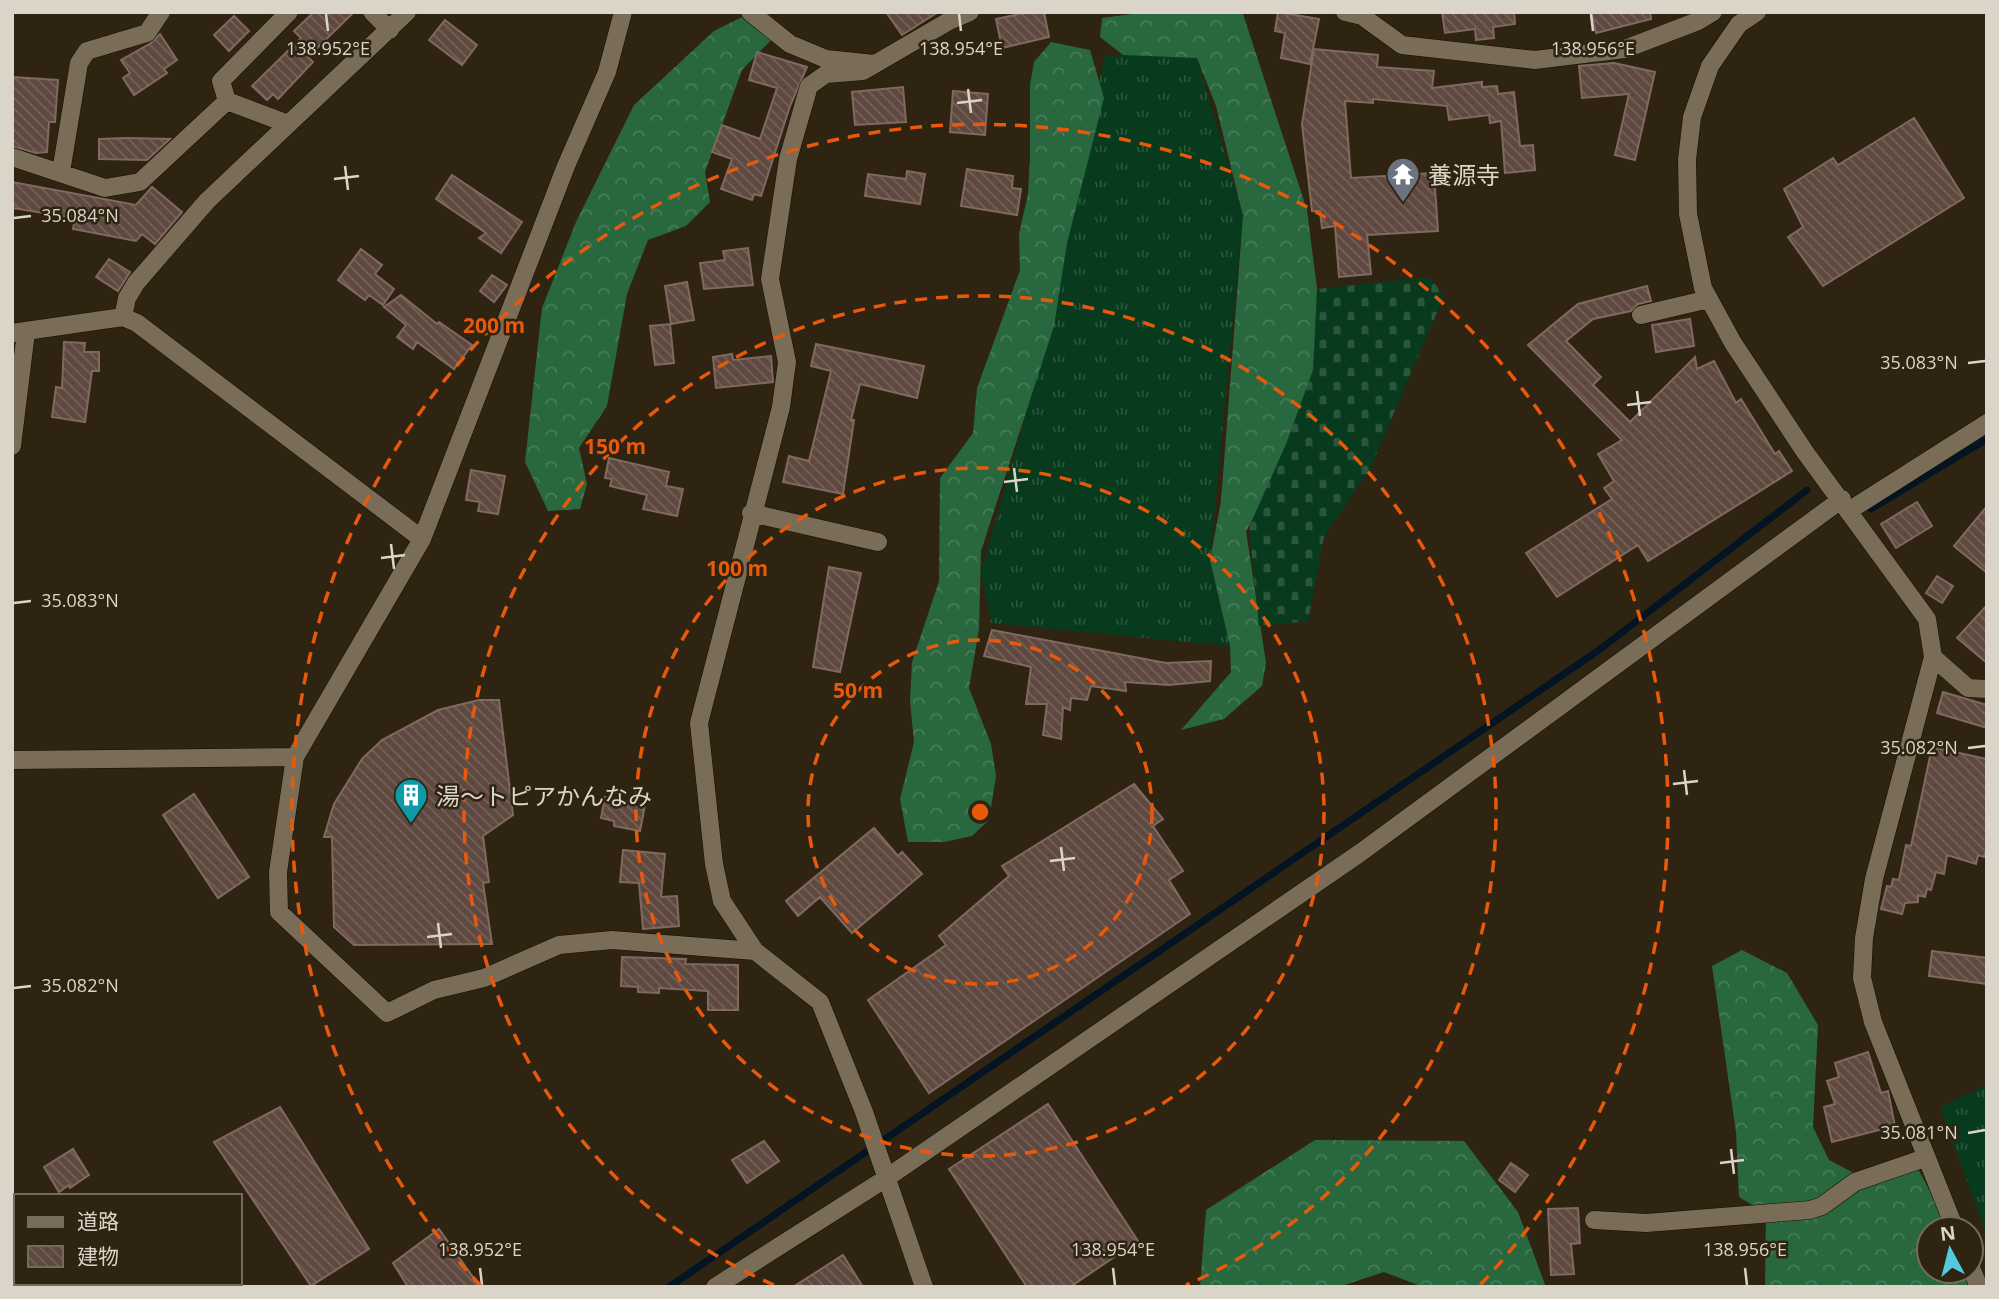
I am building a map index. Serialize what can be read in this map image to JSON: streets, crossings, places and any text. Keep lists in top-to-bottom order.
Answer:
{
  "places": {
    "temple": ["養源寺"],
    "building": ["湯～トピアかんなみ"]
  },
  "legend": ["道路", "建物"],
  "north": "top",
  "coordinates": [
    "138.952°E",
    "138.954°E",
    "138.956°E",
    "35.084°N",
    "35.083°N",
    "35.082°N",
    "35.081°N"
  ],
  "rings": [
    "200 m",
    "150 m",
    "100 m",
    "50 m"
  ]
}
